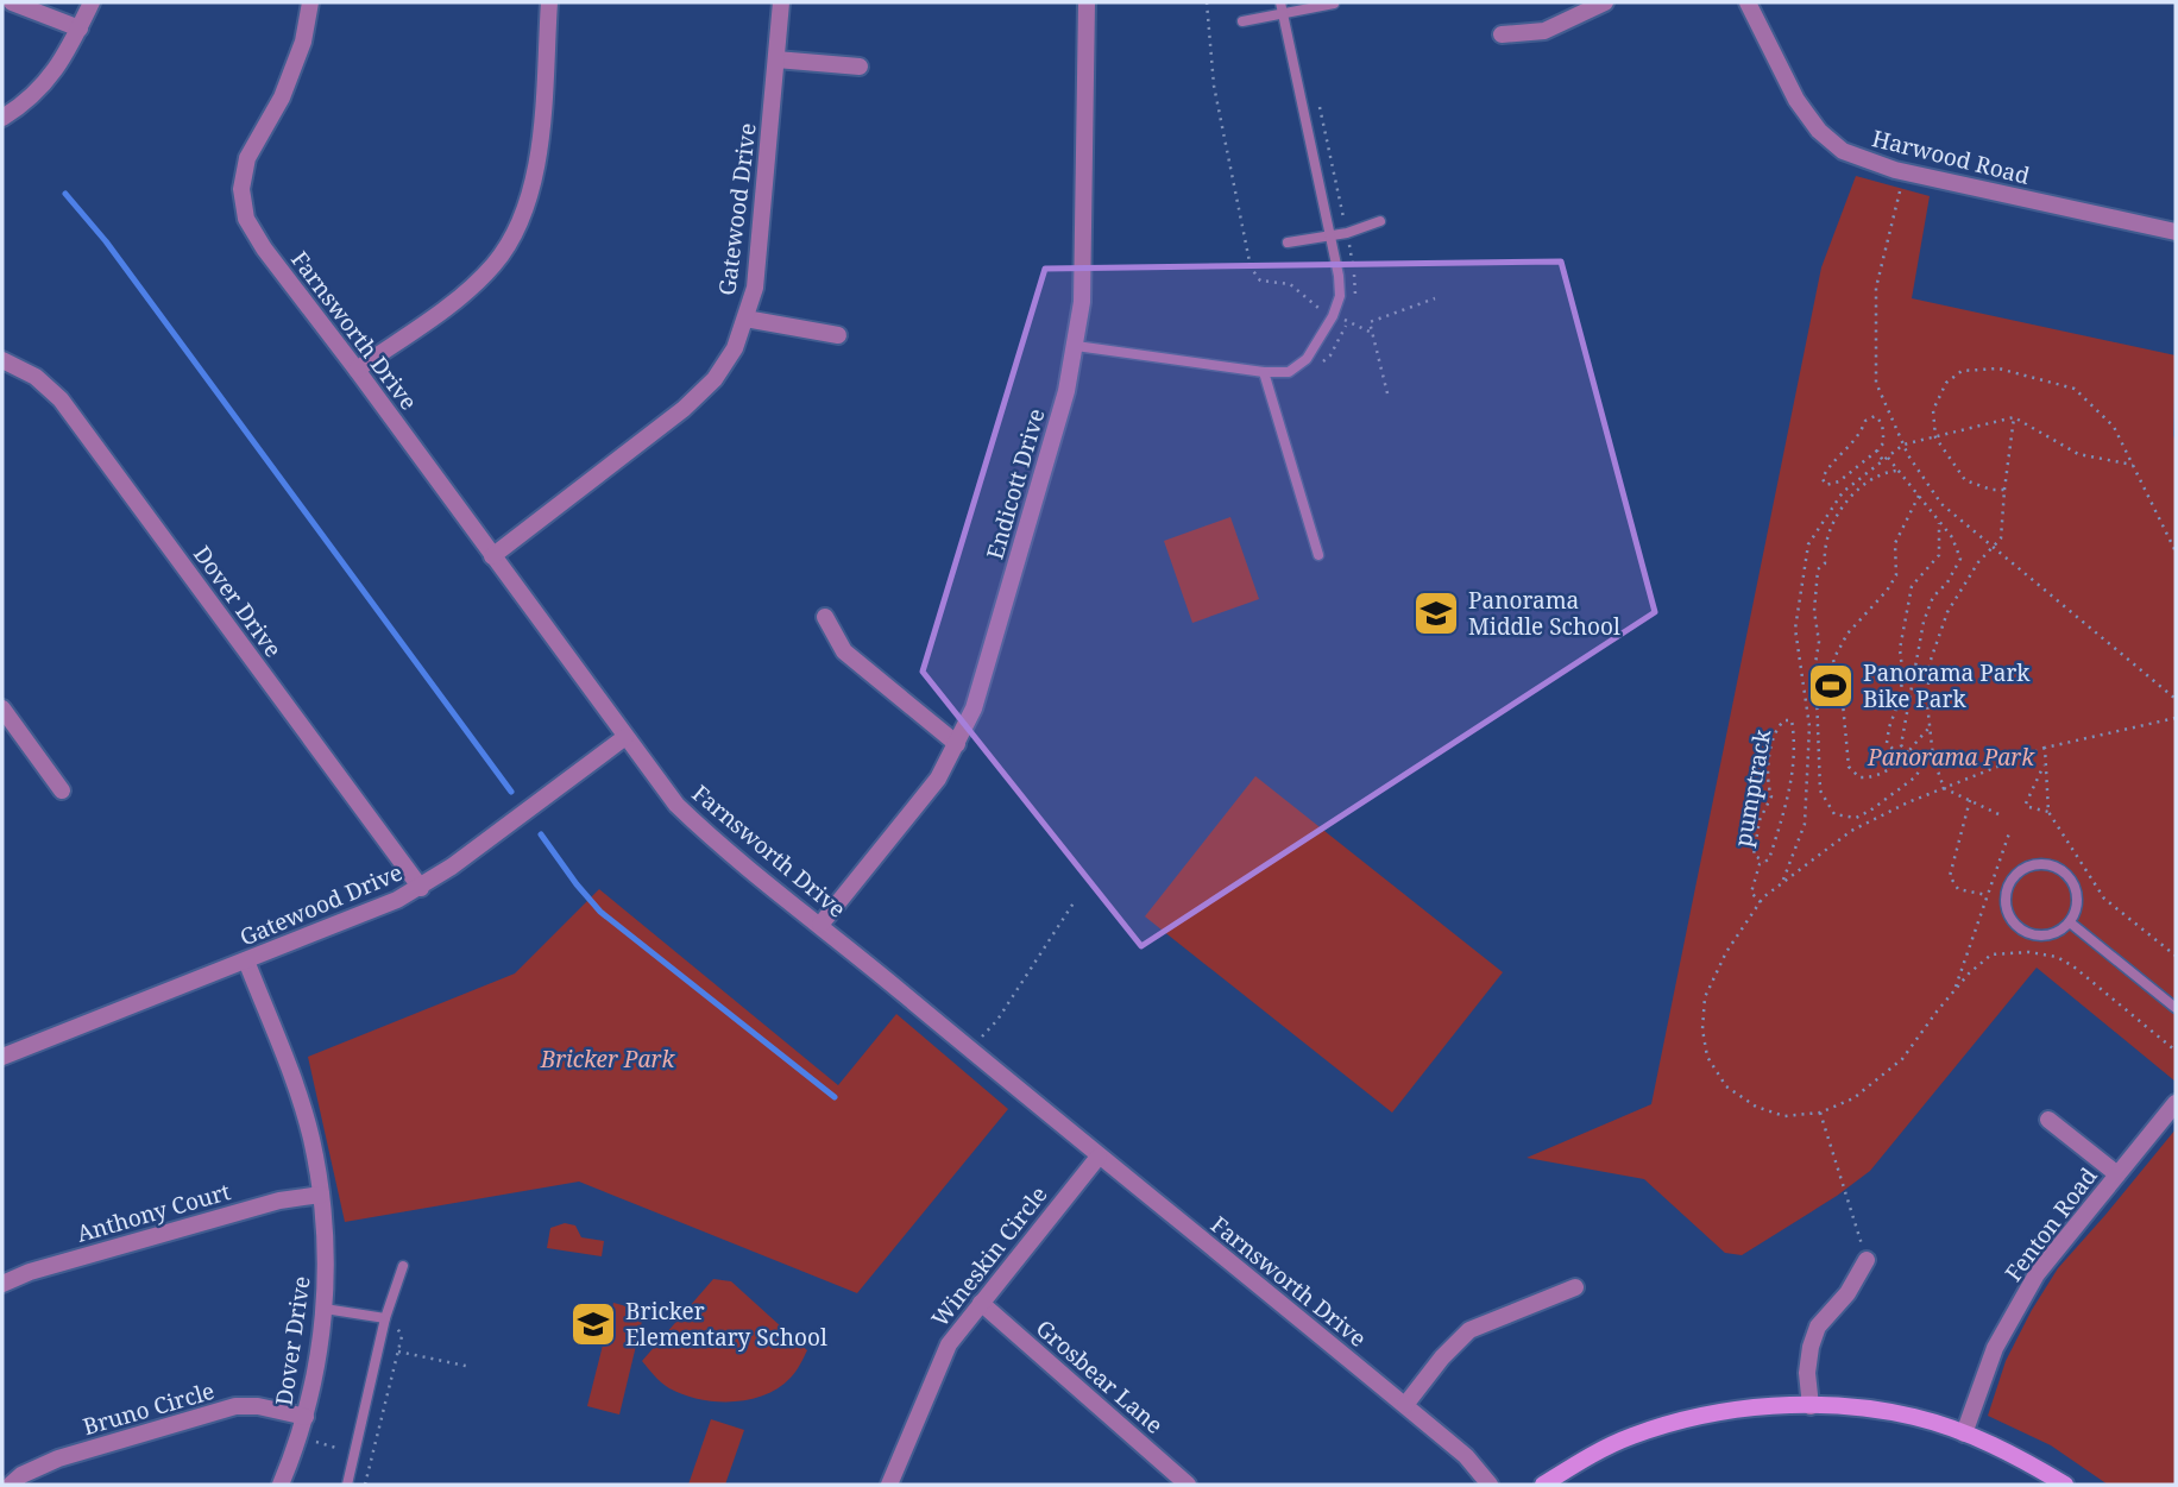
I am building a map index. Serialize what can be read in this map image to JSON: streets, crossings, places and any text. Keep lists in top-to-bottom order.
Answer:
{
  "streets": {
    "street": [
      "Harwood Road",
      "Gatewood Drive",
      "Farnsworth Drive",
      "Endicott Drive",
      "Dover Drive",
      "Anthony Court",
      "Fenton Road",
      "Wineskin Circle",
      "Grosbear Lane",
      "Bruno Circle"
    ],
    "path": ["pumptrack"]
  },
  "crossings": [
    ["Gatewood Drive", "Farnsworth Drive"],
    ["Gatewood Drive", "Dover Drive"],
    ["Farnsworth Drive", "Endicott Drive"],
    ["Farnsworth Drive", "Wineskin Circle"],
    ["Dover Drive", "Anthony Court"],
    ["Dover Drive", "Bruno Circle"],
    ["Wineskin Circle", "Grosbear Lane"]
  ],
  "parks": ["Panorama Park", "Bricker Park"],
  "places": {
    "school or university": ["Panorama Middle School", "Bricker Elementary School"],
    "sports": ["Panorama Park Bike Park"]
  }
}
